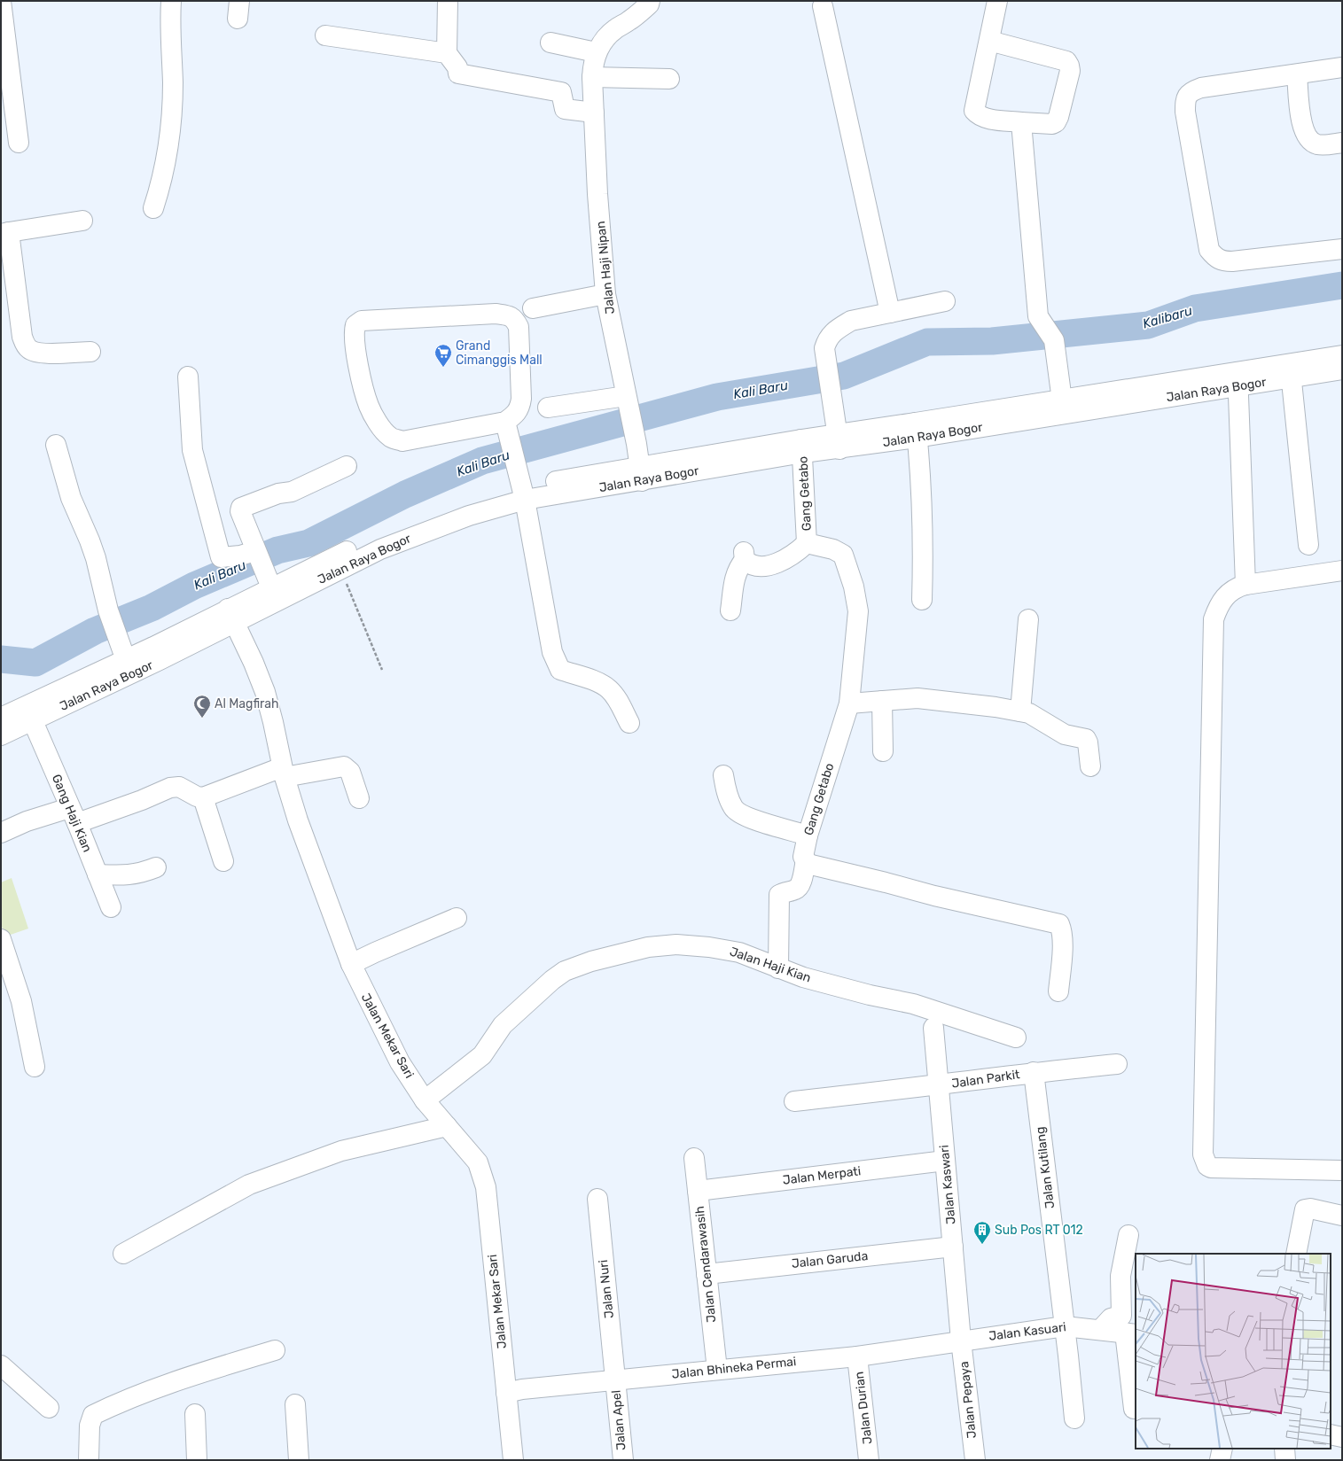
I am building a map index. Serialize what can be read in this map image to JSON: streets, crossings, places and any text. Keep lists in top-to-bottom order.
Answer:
{
  "streets": {
    "main road": [
      "Jalan Haji Nipan",
      "Jalan Raya Bogor",
      "Gang Getabo",
      "Gang Haji Kian",
      "Jalan Haji Kian",
      "Jalan Mekar Sari",
      "Jalan Parkit",
      "Jalan Kutilang",
      "Jalan Merpati",
      "Jalan Kaswari",
      "Jalan Garuda",
      "Jalan Cendarawasih",
      "Jalan Nuri",
      "Jalan Kasuari",
      "Jalan Bhineka Permai",
      "Jalan Pepaya",
      "Jalan Durian",
      "Jalan Apel"
    ]
  },
  "crossings": [
    ["Jalan Haji Nipan", "Jalan Raya Bogor"],
    ["Jalan Raya Bogor", "Gang Getabo"],
    ["Jalan Raya Bogor", "Gang Haji Kian"],
    ["Jalan Raya Bogor", "Jalan Mekar Sari"],
    ["Gang Getabo", "Jalan Haji Kian"],
    ["Jalan Haji Kian", "Jalan Mekar Sari"],
    ["Jalan Mekar Sari", "Jalan Bhineka Permai"],
    ["Jalan Parkit", "Jalan Kutilang"],
    ["Jalan Parkit", "Jalan Kaswari"],
    ["Jalan Kutilang", "Jalan Kasuari"],
    ["Jalan Merpati", "Jalan Kaswari"],
    ["Jalan Merpati", "Jalan Cendarawasih"],
    ["Jalan Kaswari", "Jalan Garuda"],
    ["Jalan Kaswari", "Jalan Kasuari"],
    ["Jalan Kaswari", "Jalan Bhineka Permai"],
    ["Jalan Kaswari", "Jalan Pepaya"],
    ["Jalan Garuda", "Jalan Cendarawasih"],
    ["Jalan Cendarawasih", "Jalan Bhineka Permai"],
    ["Jalan Nuri", "Jalan Bhineka Permai"],
    ["Jalan Nuri", "Jalan Apel"],
    ["Jalan Kasuari", "Jalan Bhineka Permai"],
    ["Jalan Kasuari", "Jalan Pepaya"],
    ["Jalan Bhineka Permai", "Jalan Pepaya"],
    ["Jalan Bhineka Permai", "Jalan Durian"],
    ["Jalan Bhineka Permai", "Jalan Apel"]
  ],
  "water": ["Kalibaru", "Kali Baru"],
  "places": {
    "supermarket": ["Grand Cimanggis Mall"],
    "mosque": ["Al Magfirah"],
    "building": ["Sub Pos RT 012"]
  }
}
